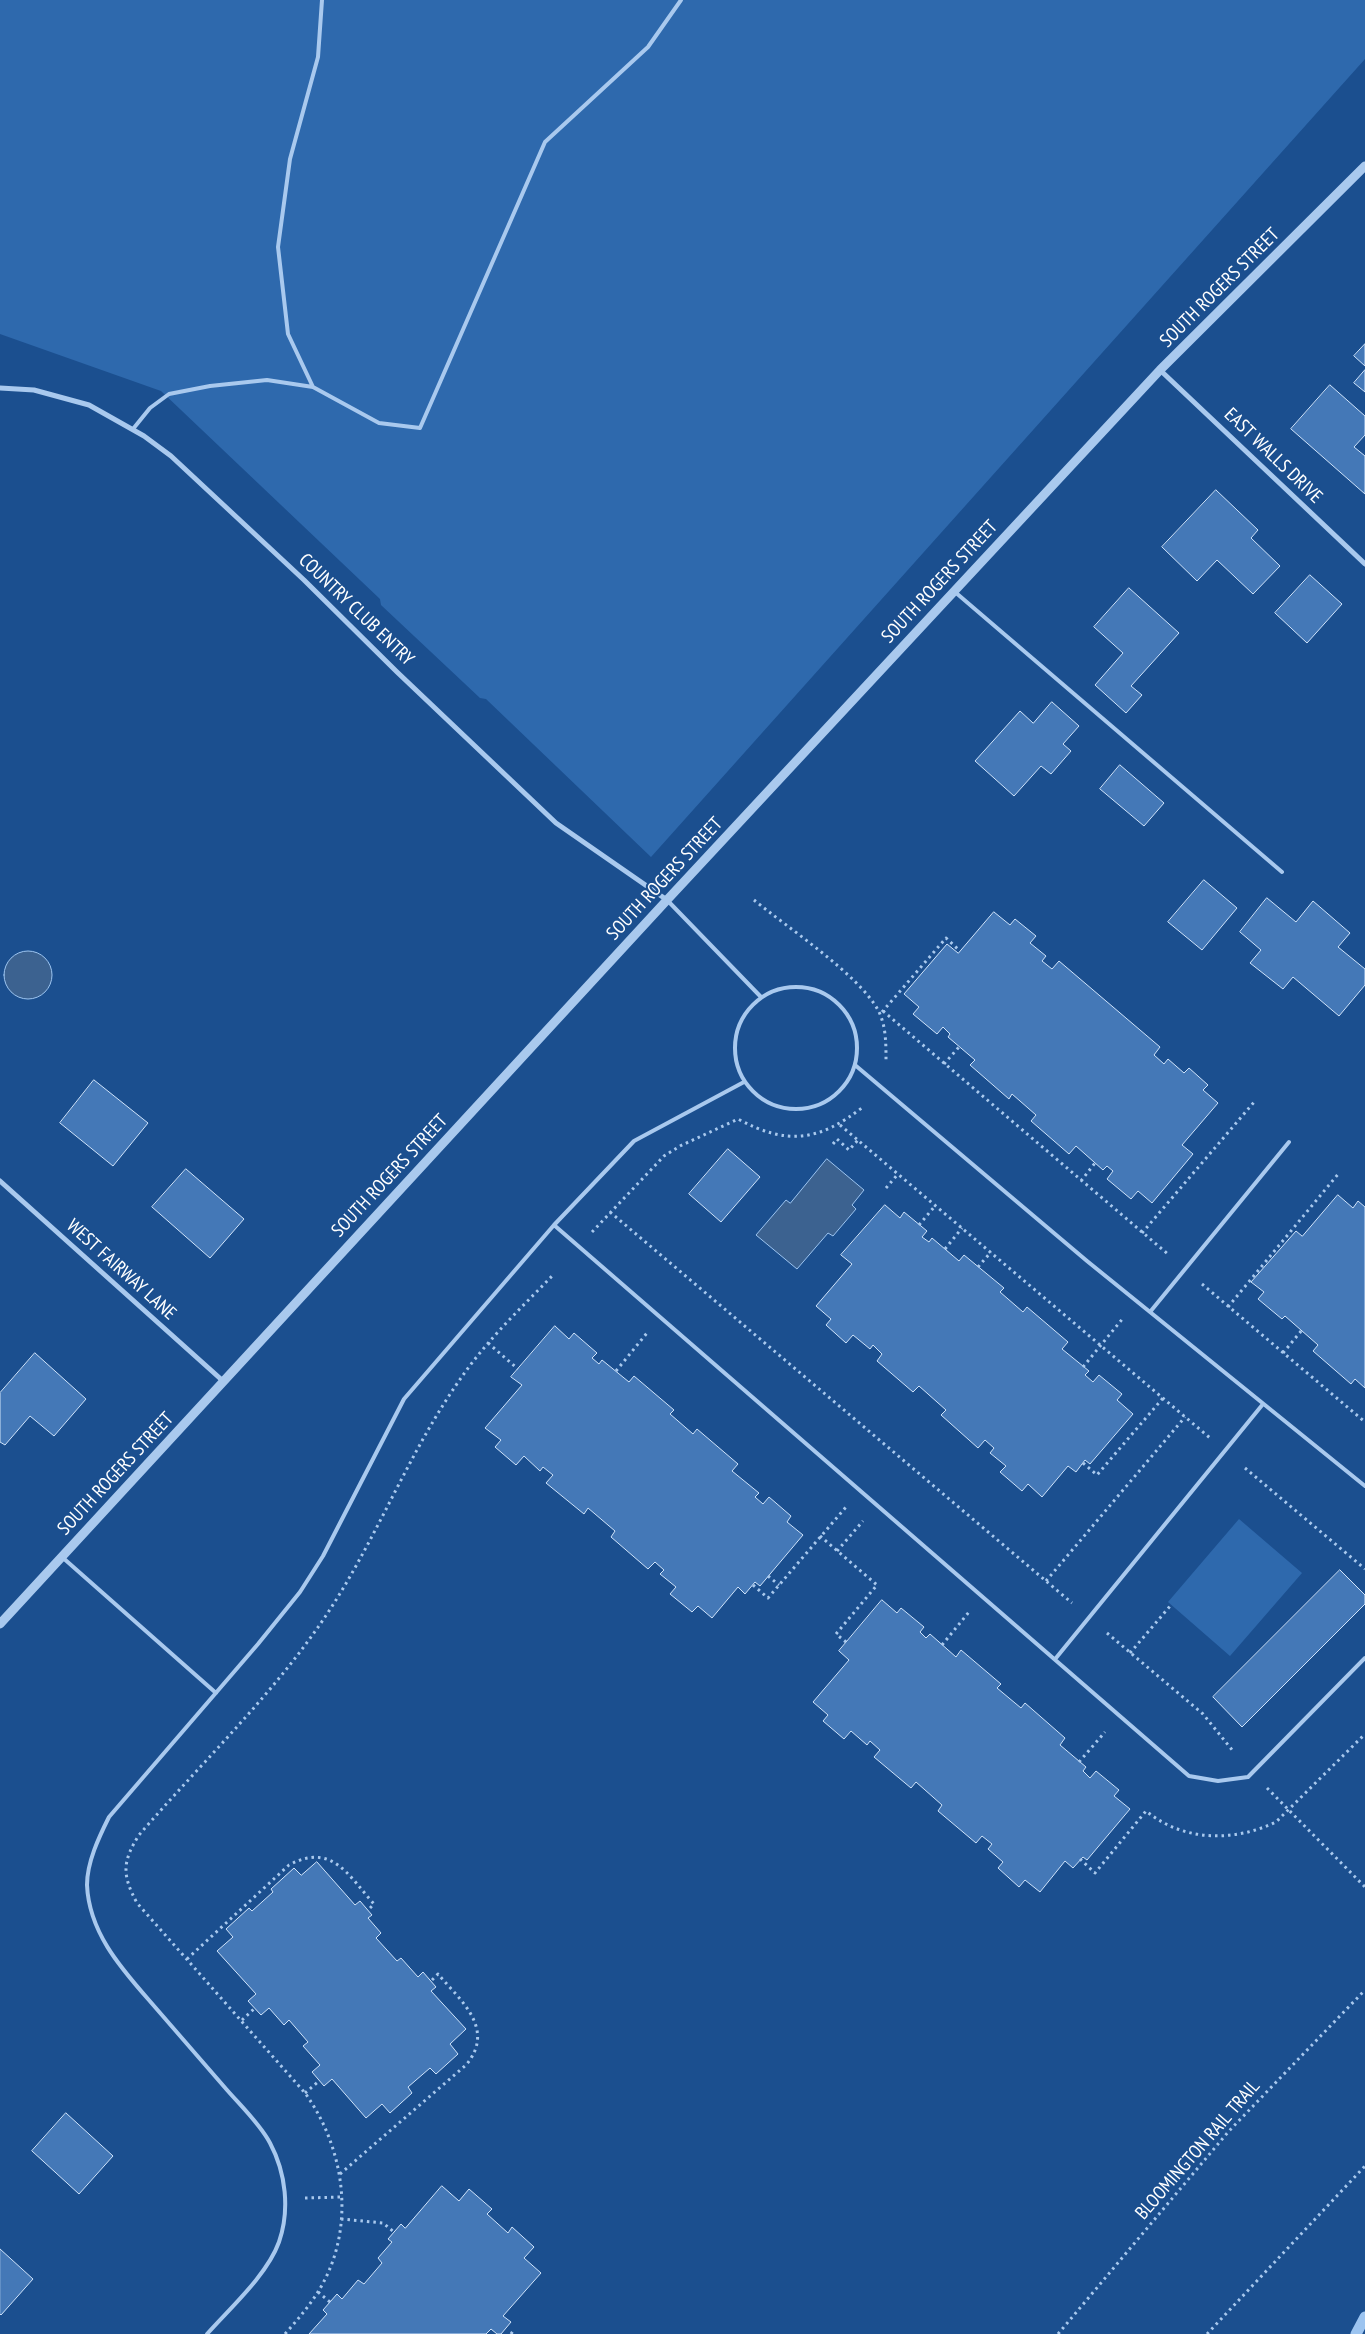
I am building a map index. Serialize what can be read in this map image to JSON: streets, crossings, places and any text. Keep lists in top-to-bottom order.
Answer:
{
  "streets": {
    "street": [
      "SOUTH ROGERS STREET",
      "EAST WALLS DRIVE",
      "COUNTRY CLUB ENTRY",
      "WEST FAIRWAY LANE"
    ],
    "path": ["BLOOMINGTON RAIL TRAIL"]
  },
  "crossings": [
    ["SOUTH ROGERS STREET", "EAST WALLS DRIVE"],
    ["SOUTH ROGERS STREET", "COUNTRY CLUB ENTRY"],
    ["SOUTH ROGERS STREET", "WEST FAIRWAY LANE"]
  ]
}
